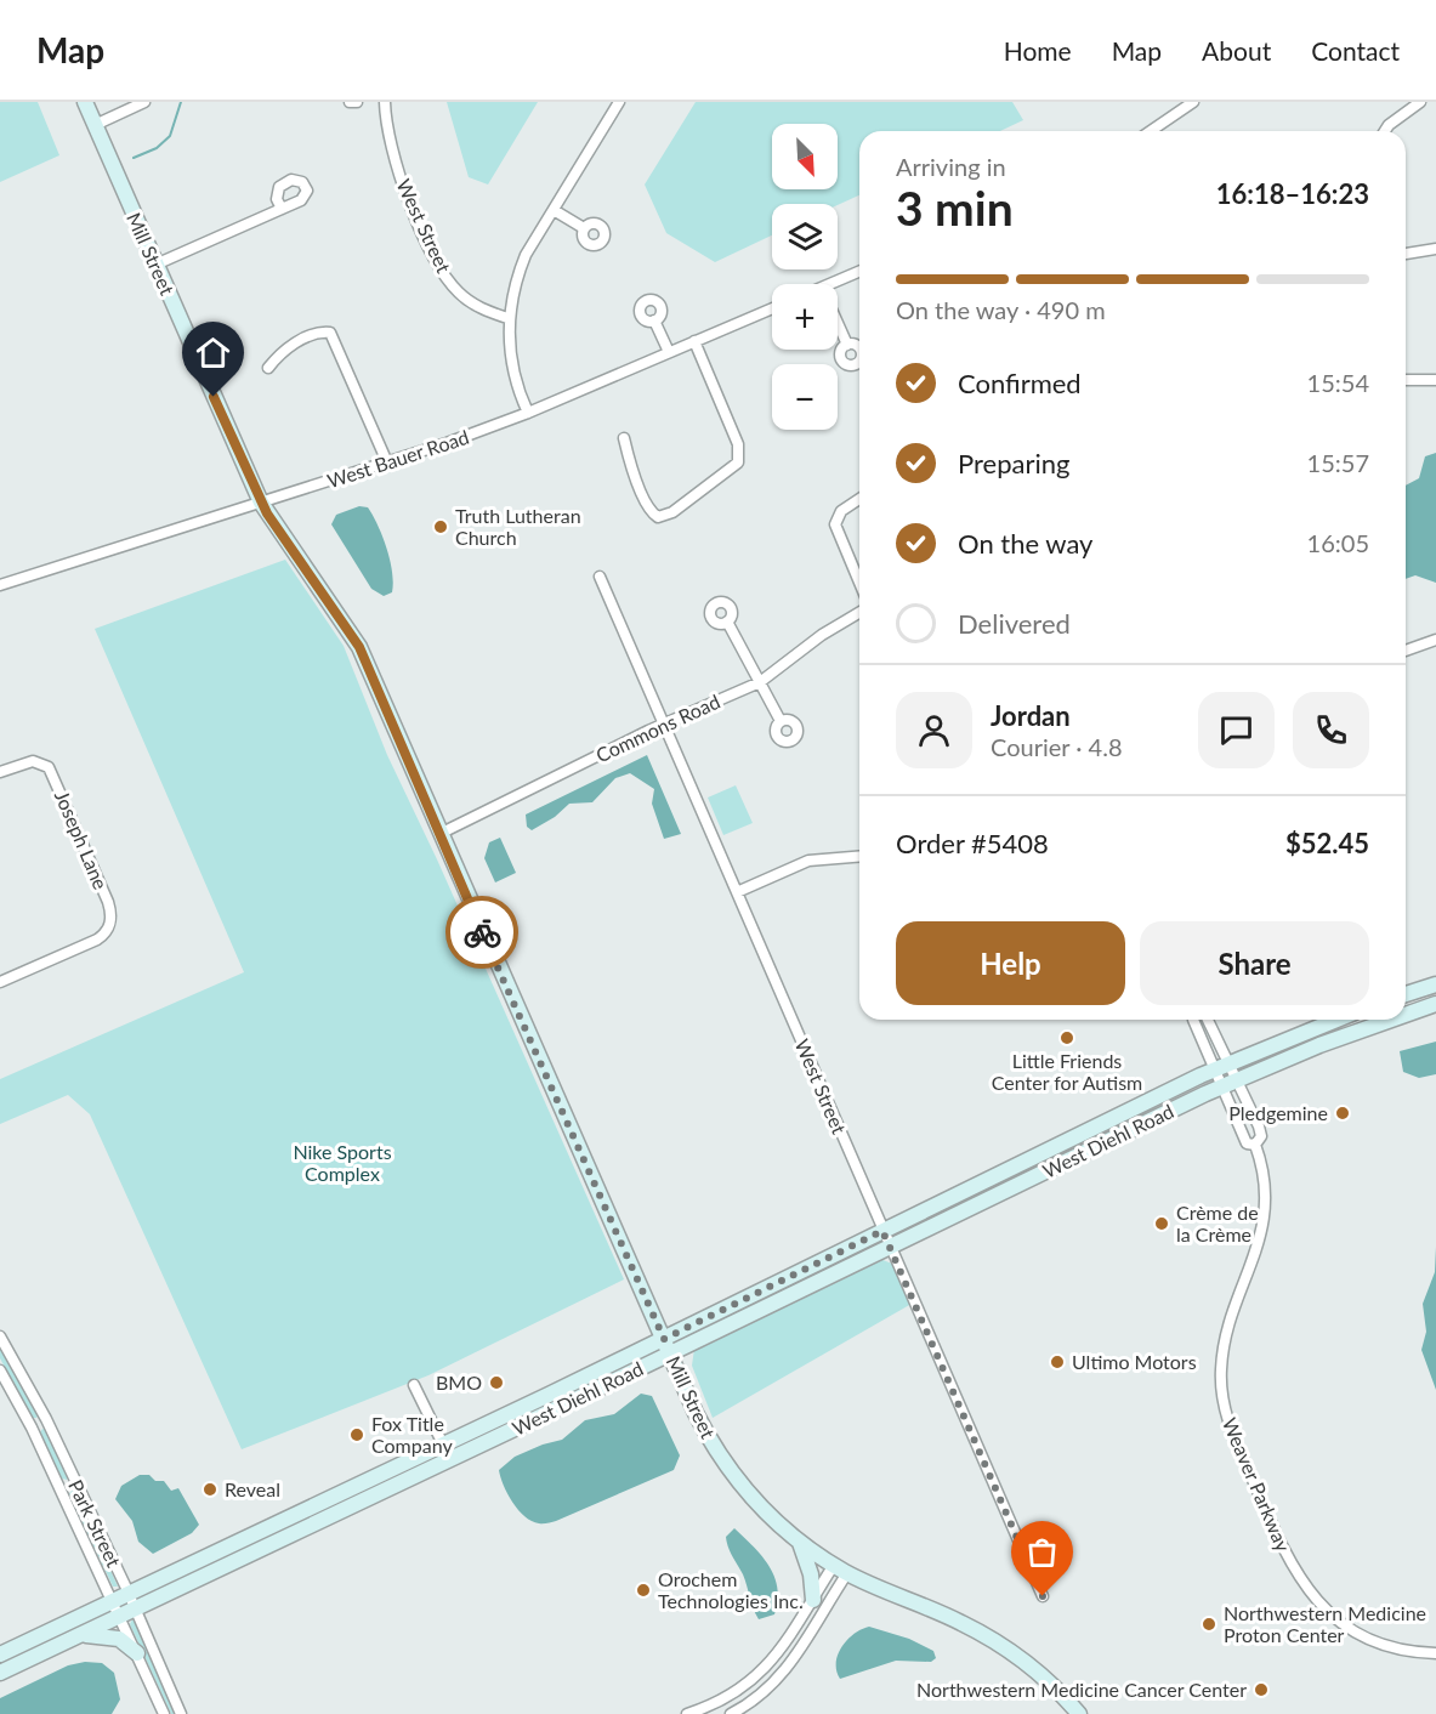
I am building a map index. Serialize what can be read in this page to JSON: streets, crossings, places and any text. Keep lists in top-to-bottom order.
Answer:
{
  "streets": {
    "street": [
      "West Street",
      "Mill Street",
      "West Bauer Road",
      "Commons Road",
      "Joseph Lane",
      "West Diehl Road",
      "Weaver Parkway",
      "Park Street"
    ]
  },
  "crossings": [
    ["West Street", "Commons Road"],
    ["West Street", "West Diehl Road"],
    ["Mill Street", "West Bauer Road"],
    ["Mill Street", "Commons Road"],
    ["Mill Street", "West Diehl Road"],
    ["West Diehl Road", "Weaver Parkway"],
    ["West Diehl Road", "Park Street"]
  ],
  "parks": ["Nike Sports Complex"],
  "places": [
    "Truth Lutheran Church",
    "Little Friends Center for Autism",
    "Pledgemine",
    "Crème de la Crème",
    "Ultimo Motors",
    "BMO",
    "Fox Title Company",
    "Reveal",
    "Orochem Technologies Inc.",
    "Northwestern Medicine Proton Center",
    "Northwestern Medicine Cancer Center"
  ],
  "north": "bottom right",
  "page": {
    "header": "Map",
    "nav": [
      "Home",
      "Map",
      "About",
      "Contact"
    ],
    "map_buttons": ["+", "−"],
    "heading": ["3 min", "Arriving in", "16:18–16:23"],
    "panel": [
      "Jordan",
      "Courier · 4.8",
      "Order #5408",
      "$52.45"
    ],
    "bar": "On the way · 490 m",
    "list": [
      ["Confirmed", "15:54"],
      ["Preparing", "15:57"],
      ["On the way", "16:05"],
      "Delivered"
    ],
    "buttons": ["Help", "Share"]
  }
}
